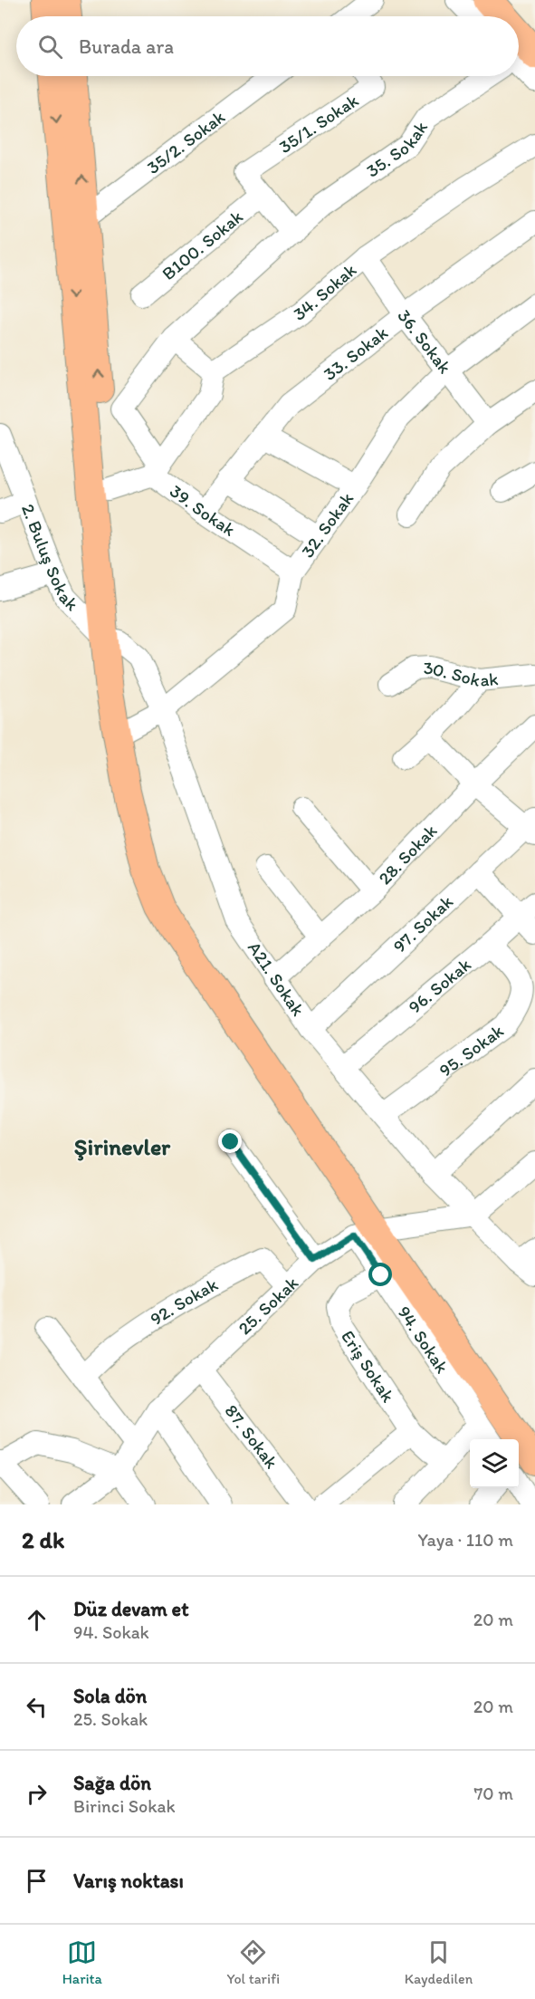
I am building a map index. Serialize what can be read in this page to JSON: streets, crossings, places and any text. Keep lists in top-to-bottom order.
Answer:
{
  "streets": {
    "street": [
      "35/1. Sokak",
      "35/2. Sokak",
      "35. Sokak",
      "B100. Sokak",
      "34. Sokak",
      "36. Sokak",
      "33. Sokak",
      "39. Sokak",
      "32. Sokak",
      "2. Buluş Sokak",
      "30. Sokak",
      "28. Sokak",
      "97. Sokak",
      "A21. Sokak",
      "96. Sokak",
      "95. Sokak",
      "92. Sokak",
      "25. Sokak",
      "94. Sokak",
      "Eriş Sokak",
      "87. Sokak"
    ]
  },
  "crossings": [
    ["35/1. Sokak", "B100. Sokak"],
    ["35. Sokak", "39. Sokak"],
    ["34. Sokak", "36. Sokak"],
    ["36. Sokak", "33. Sokak"],
    ["36. Sokak", "32. Sokak"],
    ["33. Sokak", "39. Sokak"],
    ["39. Sokak", "32. Sokak"],
    ["32. Sokak", "A21. Sokak"],
    ["2. Buluş Sokak", "A21. Sokak"],
    ["28. Sokak", "A21. Sokak"],
    ["97. Sokak", "A21. Sokak"],
    ["A21. Sokak", "96. Sokak"],
    ["A21. Sokak", "95. Sokak"],
    ["A21. Sokak", "25. Sokak"],
    ["96. Sokak", "95. Sokak"],
    ["92. Sokak", "25. Sokak"],
    ["25. Sokak", "94. Sokak"],
    ["25. Sokak", "87. Sokak"],
    ["94. Sokak", "Eriş Sokak"]
  ],
  "districts": ["Şirinevler"],
  "page": {
    "search": "Burada ara",
    "heading": ["2 dk", "Yaya · 110 m"],
    "list": [
      ["Düz devam et", "94. Sokak", "20 m"],
      ["Sola dön", "25. Sokak", "20 m"],
      ["Sağa dön", "Birinci Sokak", "70 m"],
      "Varış noktası"
    ],
    "nav": ["Harita", "Yol tarifi", "Kaydedilen"]
  }
}
